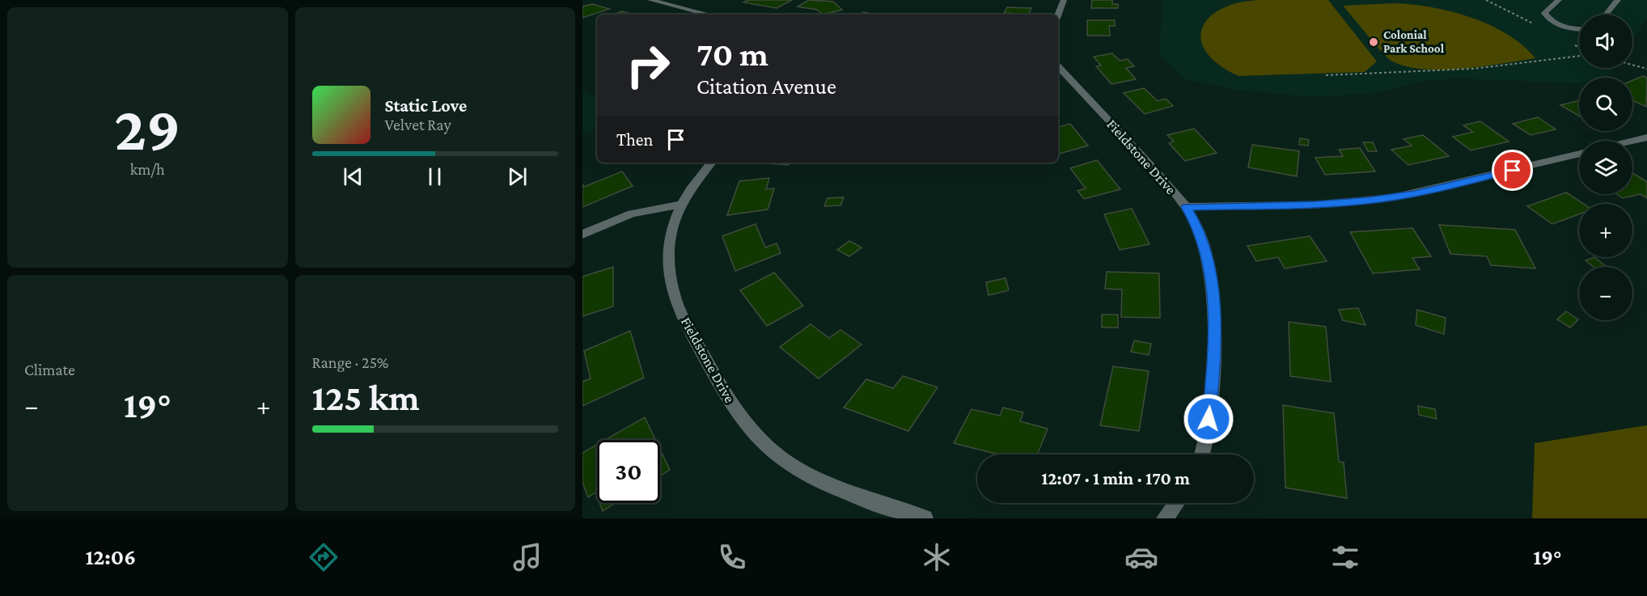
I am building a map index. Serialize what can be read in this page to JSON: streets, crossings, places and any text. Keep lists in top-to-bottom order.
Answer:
{
  "streets": {
    "street": ["Fieldstone Drive"]
  },
  "places": ["Colonial Park School"],
  "page": {
    "tile": [
      ["29", "km/h"],
      "Climate",
      ["Range · 25%", "125 km"]
    ],
    "map_buttons": ["+", "−"],
    "turn": ["70 m", "Citation Avenue"],
    "song": ["Static Love", "Velvet Ray"],
    "then": "Then",
    "heat": ["−", "19°", "+"],
    "limit": "30",
    "trip": "12:07 · 1 min · 170 m",
    "tabs": ["12:06", "19°"]
  }
}
